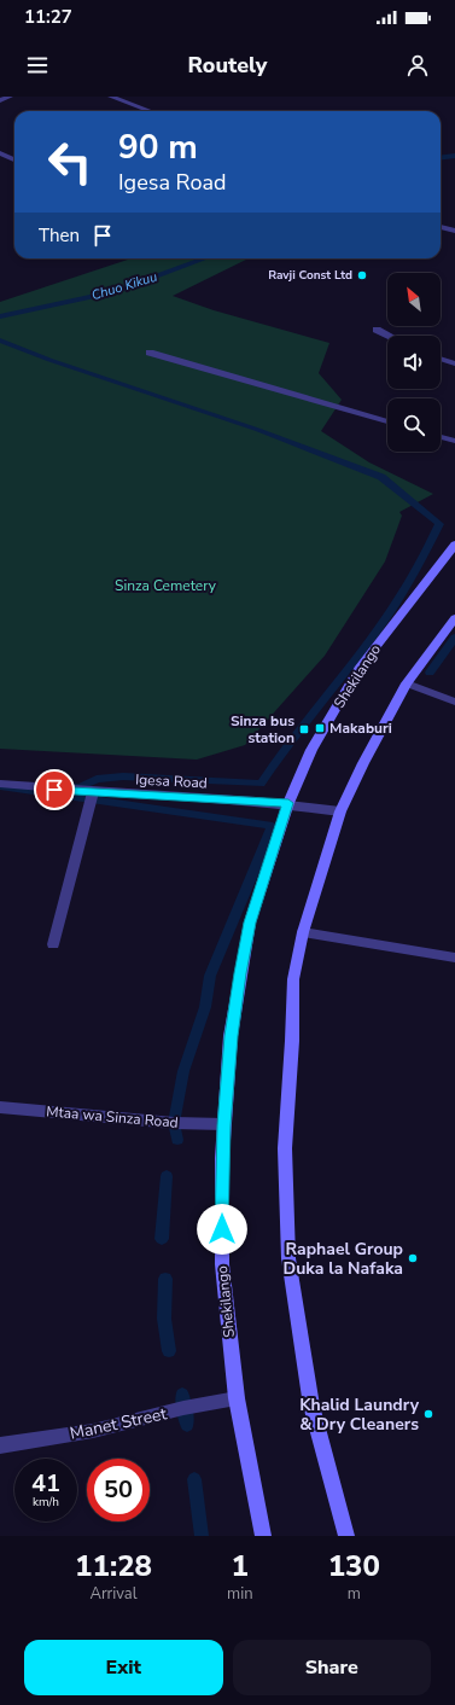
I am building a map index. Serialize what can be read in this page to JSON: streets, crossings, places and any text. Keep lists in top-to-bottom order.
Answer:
{
  "streets": {
    "main road": ["Shekilango"],
    "street": ["Igesa Road", "Mtaa wa Sinza Road", "Manet Street"]
  },
  "crossings": [
    ["Shekilango", "Igesa Road"],
    ["Shekilango", "Mtaa wa Sinza Road"],
    ["Shekilango", "Manet Street"]
  ],
  "water": ["Chuo Kikuu"],
  "parks": ["Sinza Cemetery"],
  "places": {
    "other": ["Ravji Const Ltd", "Raphael Group Duka la Nafaka", "Khalid Laundry & Dry Cleaners"],
    "transit": ["Makaburi", "Sinza bus station"]
  },
  "north": "top left",
  "page": {
    "status": "11:27",
    "header": "Routely",
    "turn": ["90 m", "Igesa Road"],
    "then": "Then",
    "speed": "41 km/h",
    "limit": "50",
    "eta": [
      "11:28",
      "Arrival",
      "1",
      "min",
      "130",
      "m"
    ],
    "buttons": ["Exit", "Share"]
  }
}
